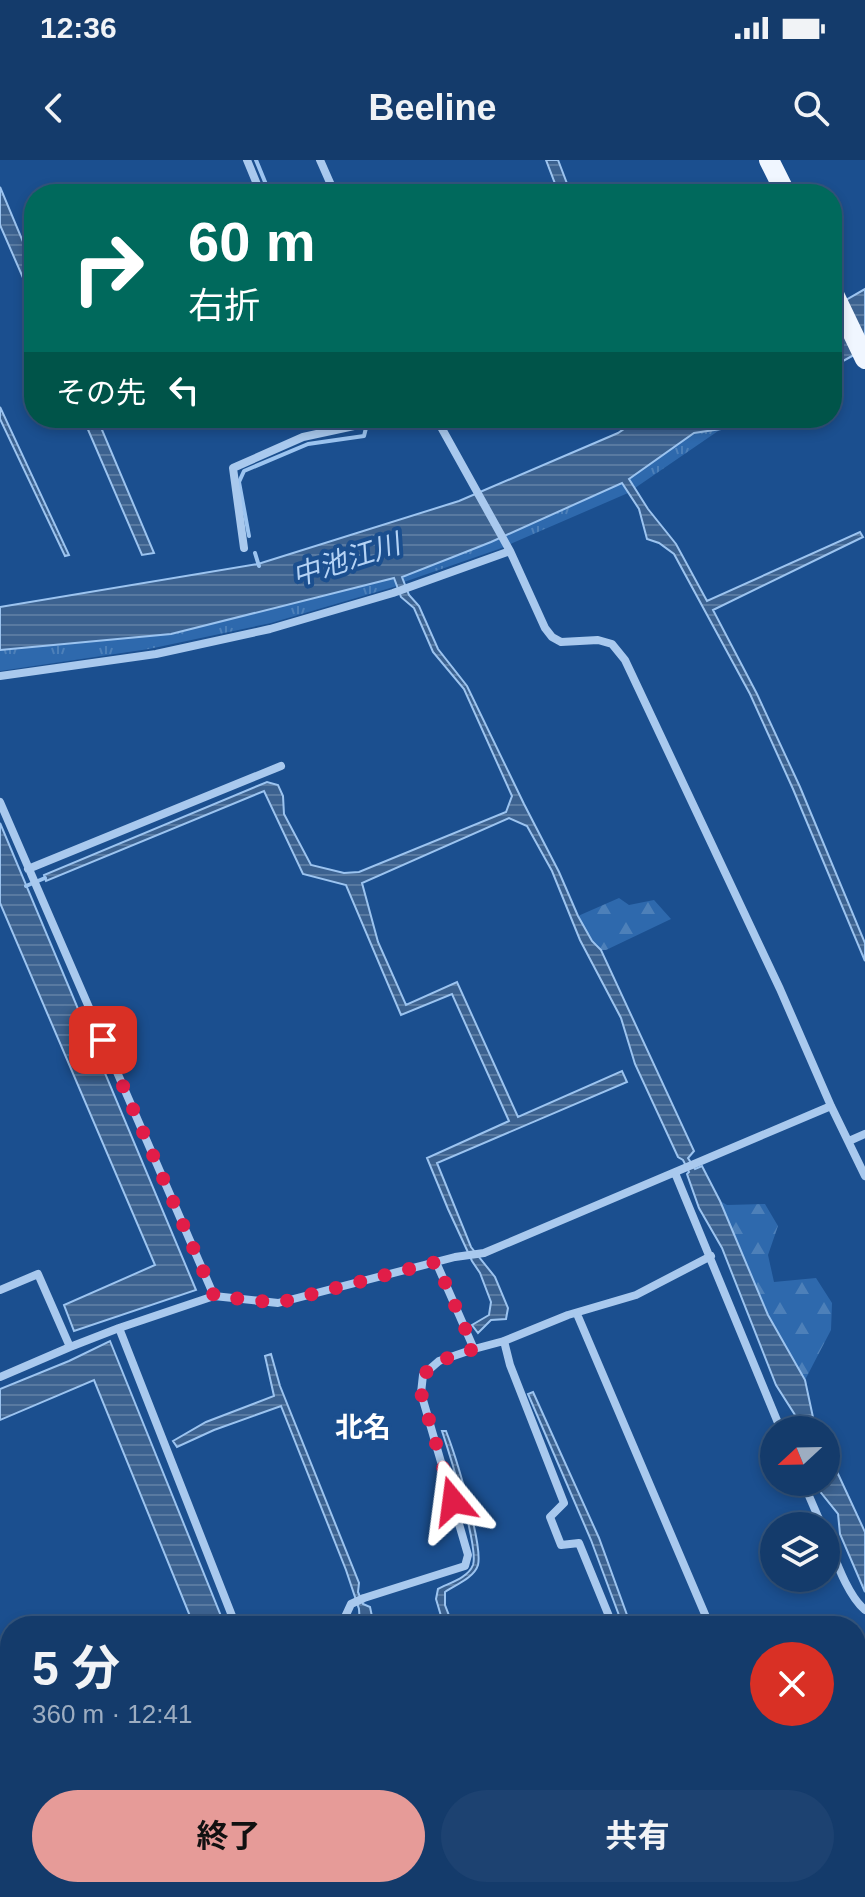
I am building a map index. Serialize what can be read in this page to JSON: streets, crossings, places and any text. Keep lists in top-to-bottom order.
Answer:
{
  "districts": ["北名"],
  "water": ["中池江川"],
  "north": "left",
  "page": {
    "status": "12:36",
    "header": "Beeline",
    "turn": ["60 m", "右折"],
    "then": "その先",
    "heading": ["5 分", "360 m · 12:41"],
    "buttons": ["終了", "共有"]
  }
}
